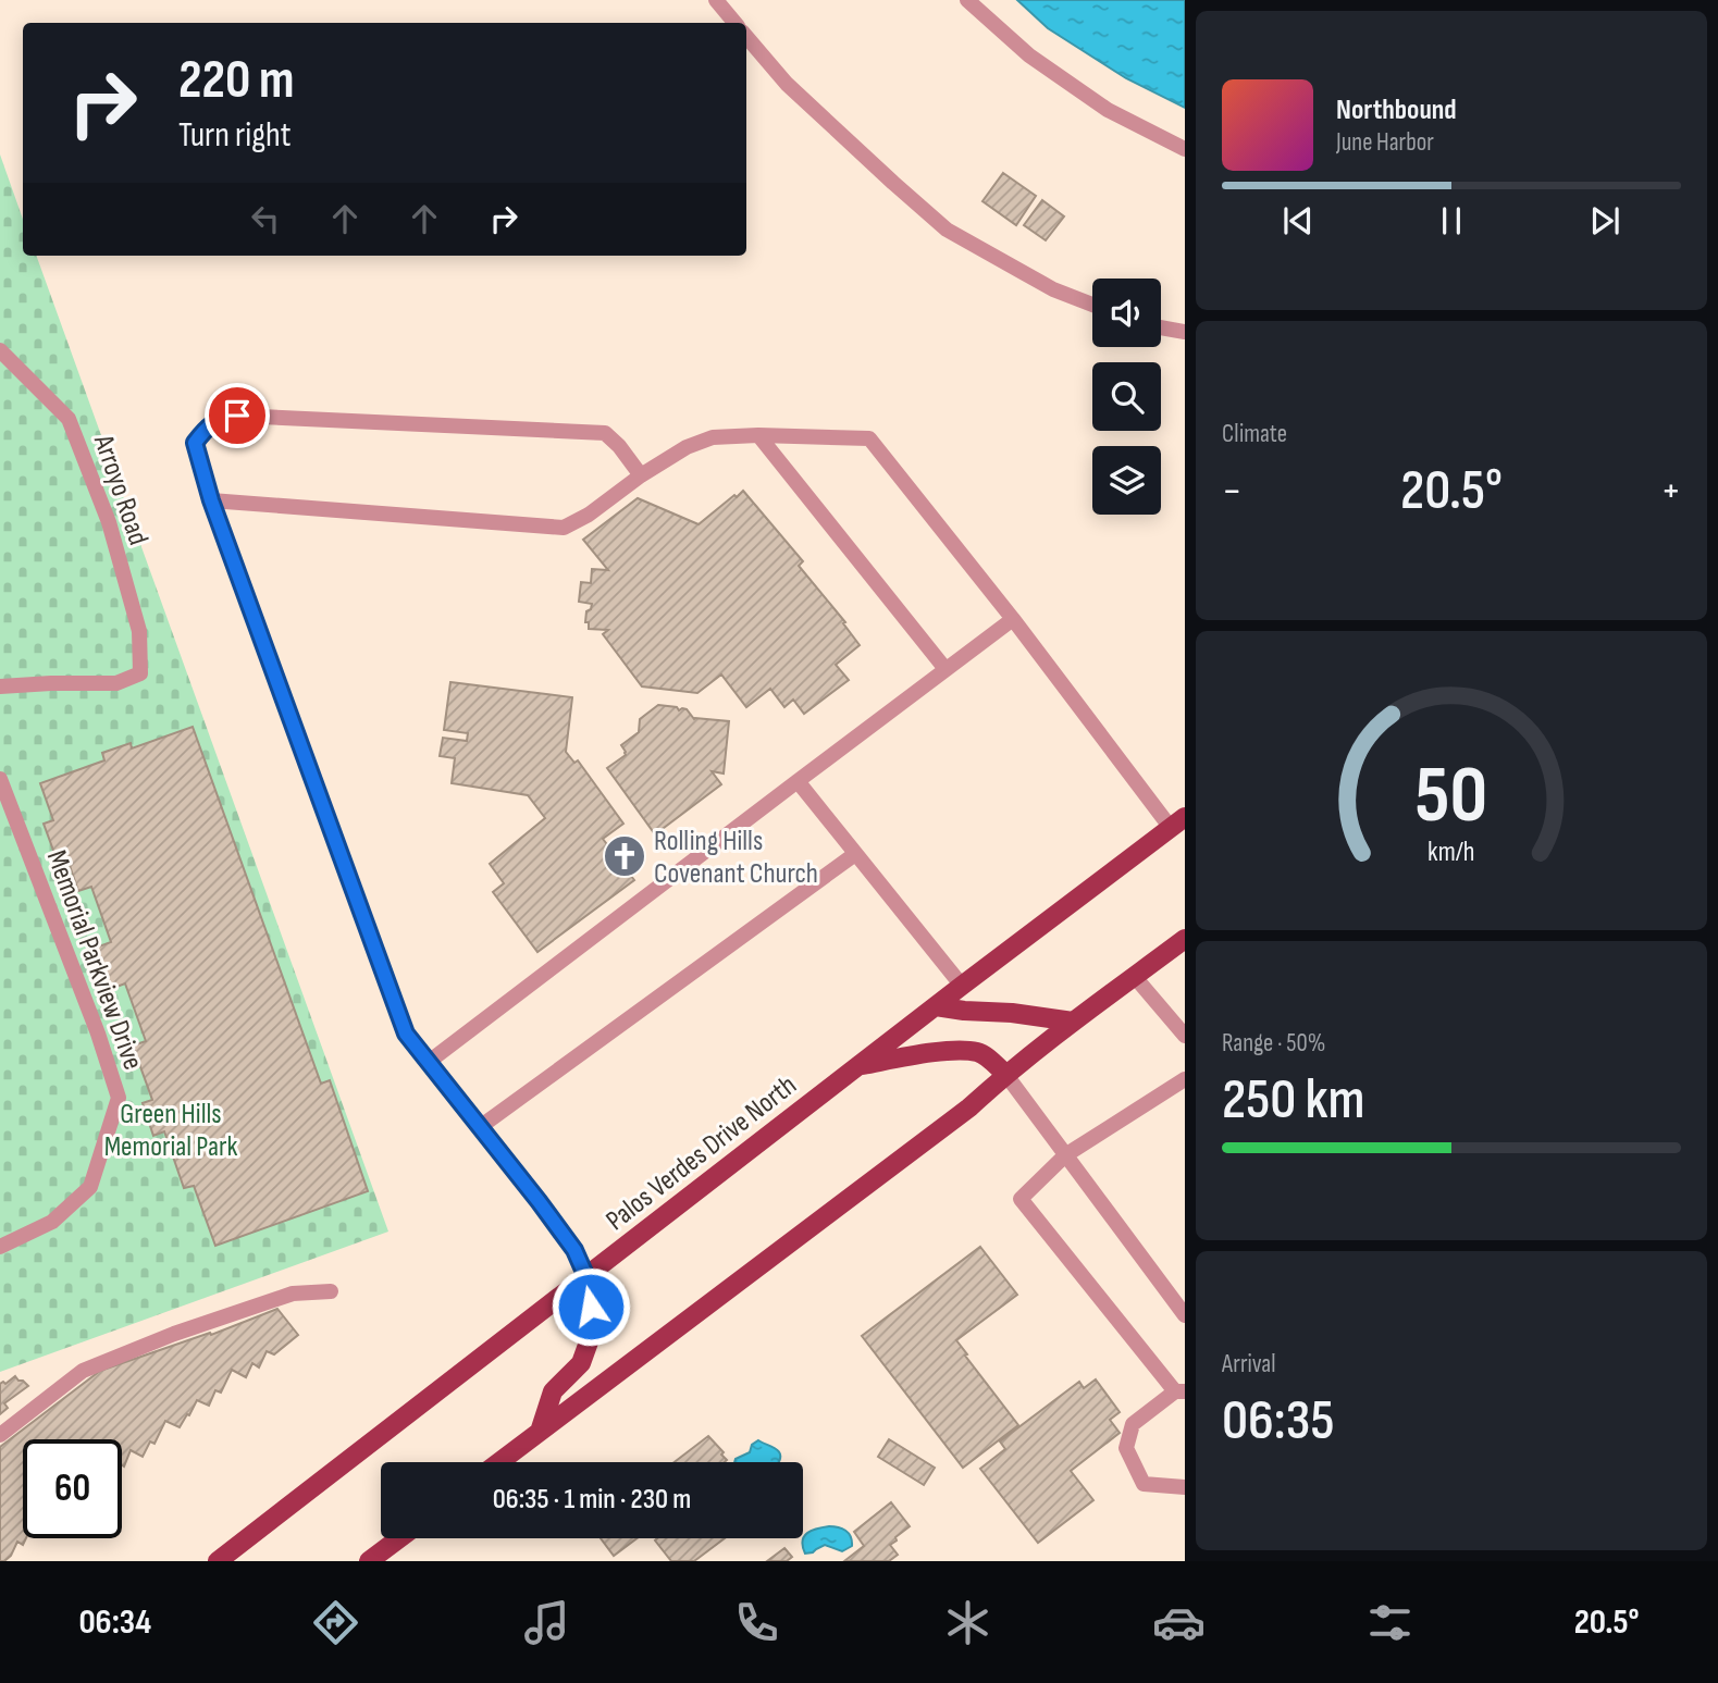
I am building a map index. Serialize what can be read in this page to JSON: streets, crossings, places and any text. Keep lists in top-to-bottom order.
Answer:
{
  "streets": {
    "main road": ["Palos Verdes Drive North"],
    "lane": ["Arroyo Road", "Memorial Parkview Drive"]
  },
  "parks": ["Green Hills Memorial Park"],
  "places": {
    "church": ["Rolling Hills Covenant Church"]
  },
  "page": {
    "turn": ["220 m", "Turn right"],
    "song": ["Northbound", "June Harbor"],
    "tile": [
      "Climate",
      ["Range · 50%", "250 km"],
      ["Arrival", "06:35"]
    ],
    "heat": ["−", "20.5°", "+"],
    "limit": "60",
    "trip": "06:35 · 1 min · 230 m",
    "tabs": ["06:34", "20.5°"],
    "gauge": ["50", "km/h"]
  }
}
